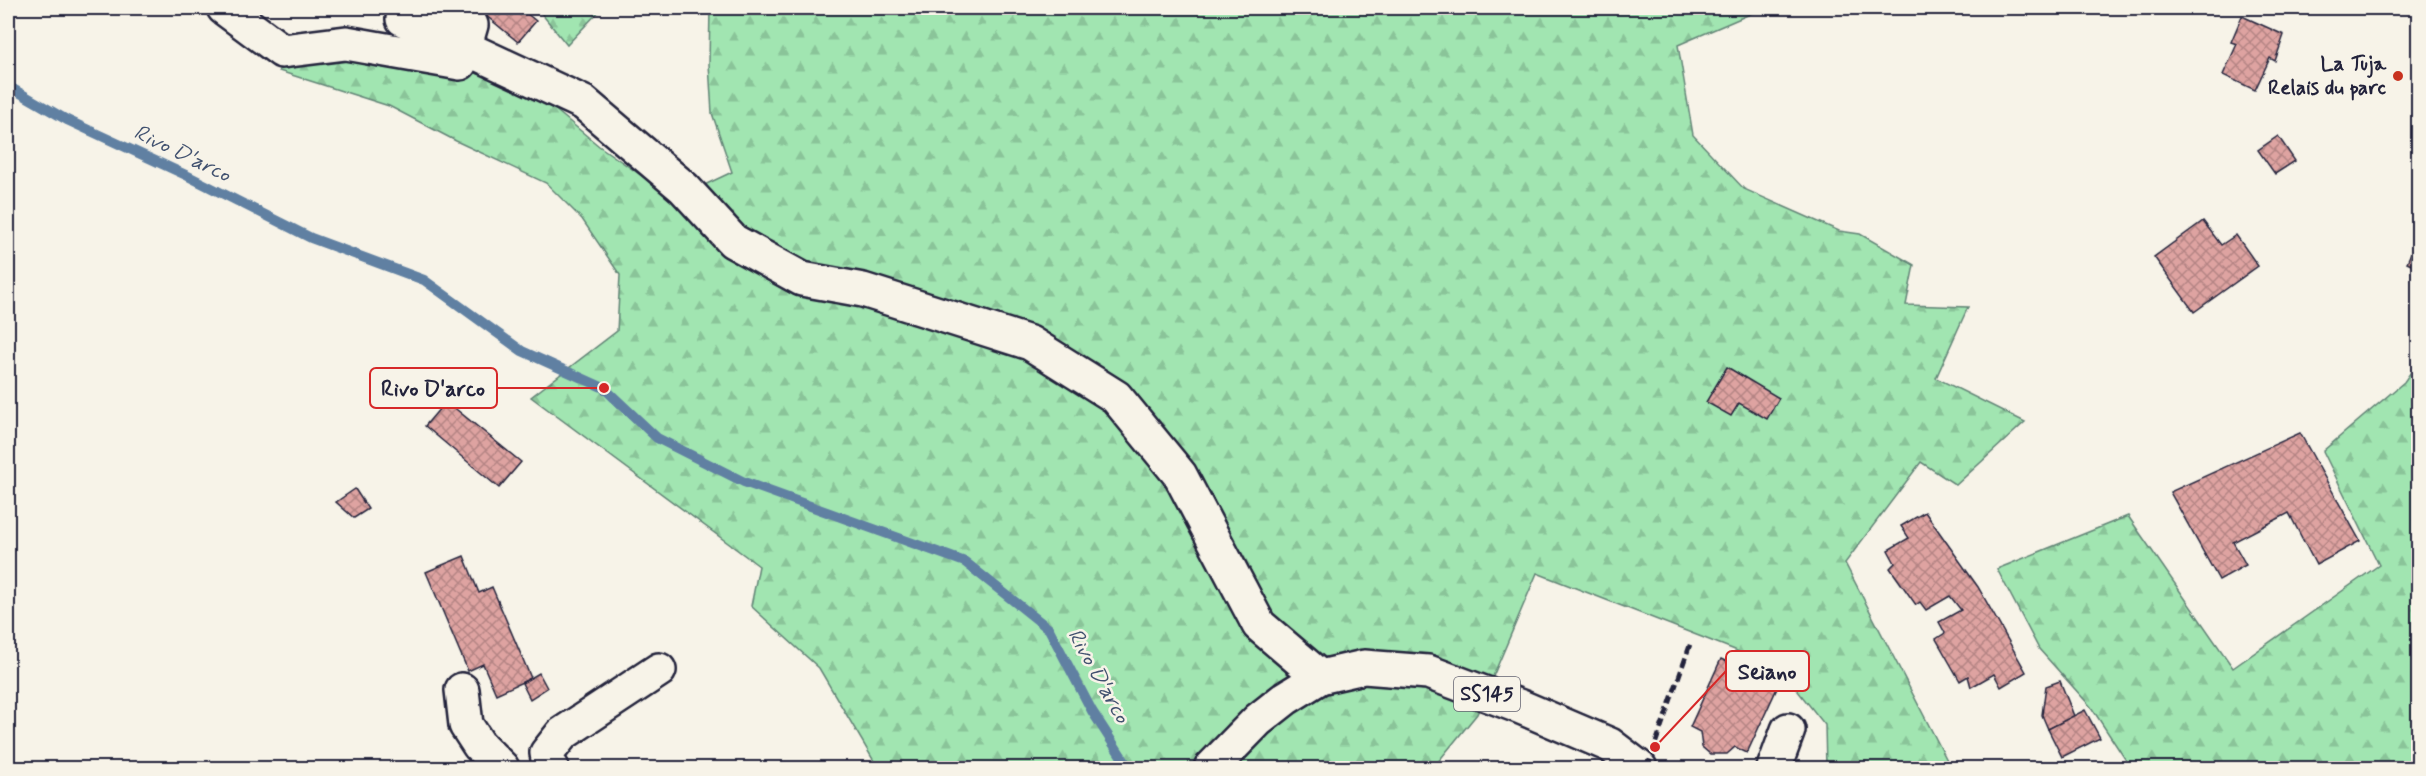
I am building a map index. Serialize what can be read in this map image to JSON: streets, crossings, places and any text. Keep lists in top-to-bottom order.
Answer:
{
  "streets": {
    "main road": ["SS145"]
  },
  "water": ["Rivo D'arco"],
  "places": ["La Tuja Relais du parc", "Rivo D'arco", "Seiano"]
}
